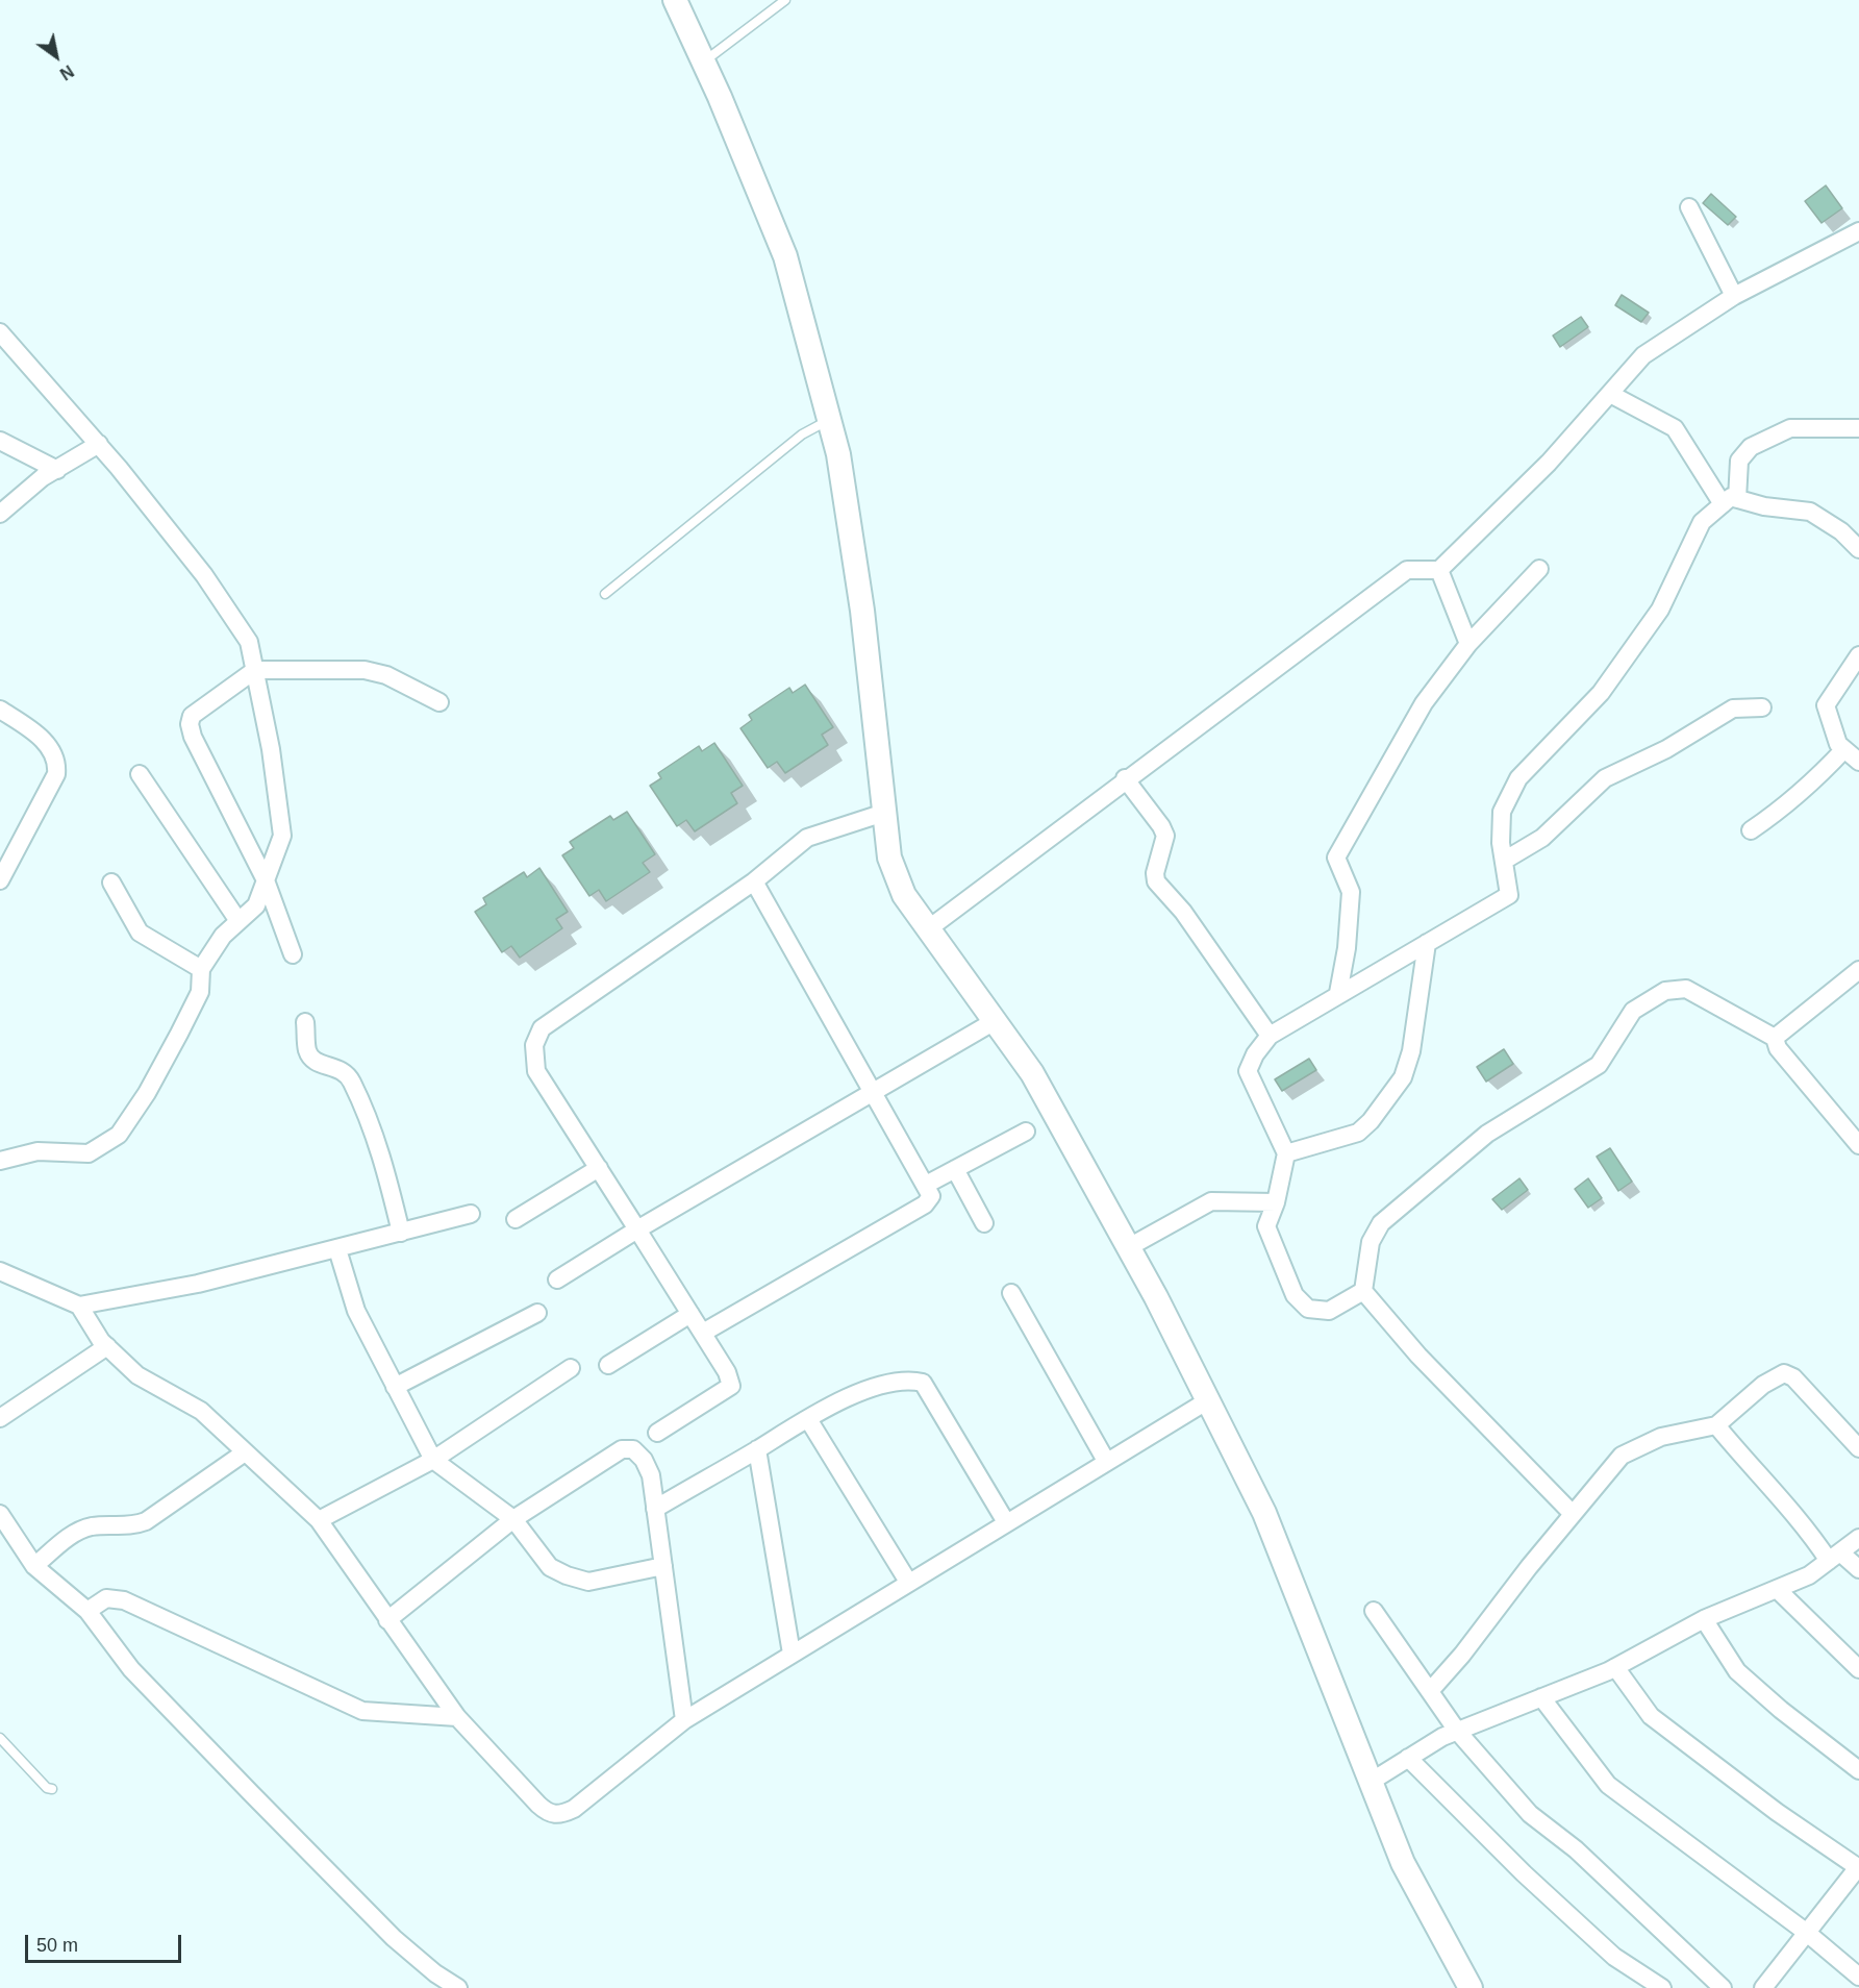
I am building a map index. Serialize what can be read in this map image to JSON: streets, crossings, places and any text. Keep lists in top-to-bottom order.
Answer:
{
  "scale_bar": "50 m",
  "north": "bottom right"
}
